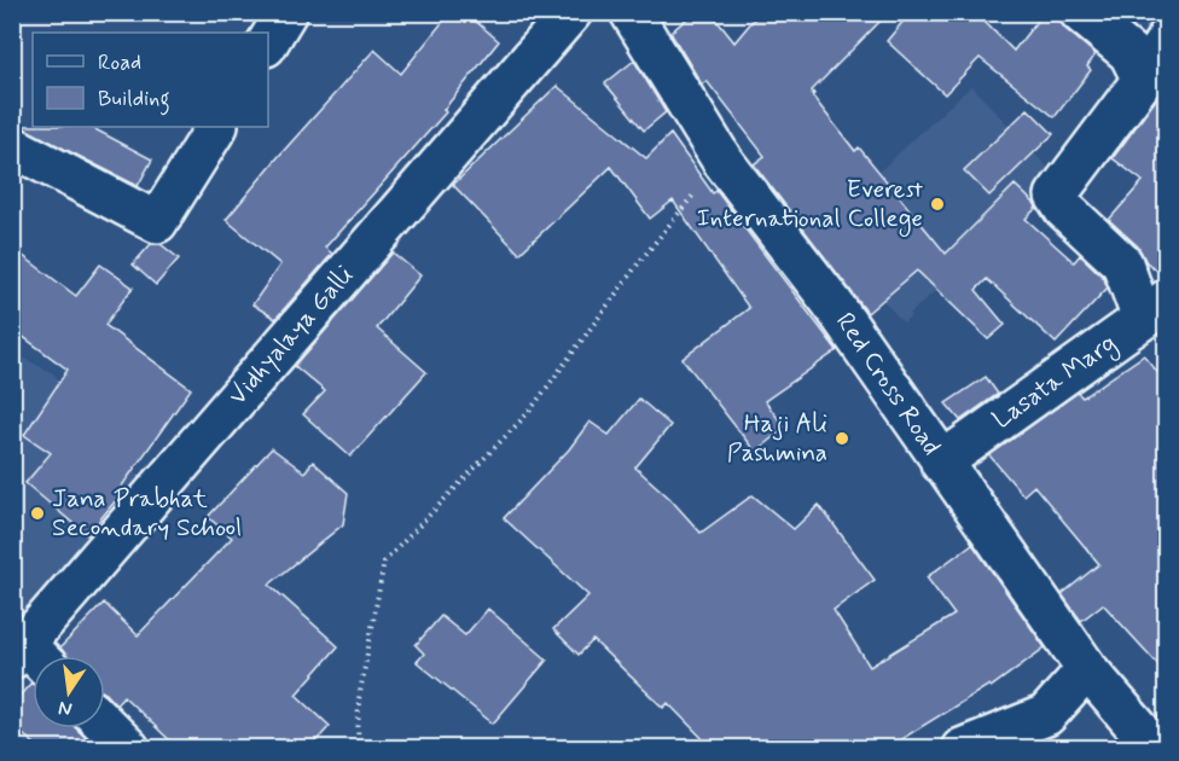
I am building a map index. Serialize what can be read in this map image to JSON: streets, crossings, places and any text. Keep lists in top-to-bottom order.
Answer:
{
  "streets": {
    "street": ["Vidhyalaya Galli", "Lasata Marg", "Red Cross Road"]
  },
  "crossings": [
    ["Lasata Marg", "Red Cross Road"]
  ],
  "places": ["Everest International College", "Haji Ali Pashmina", "Jana Prabhat Secondary School"],
  "legend": ["Road", "Building"],
  "north": "bottom"
}
